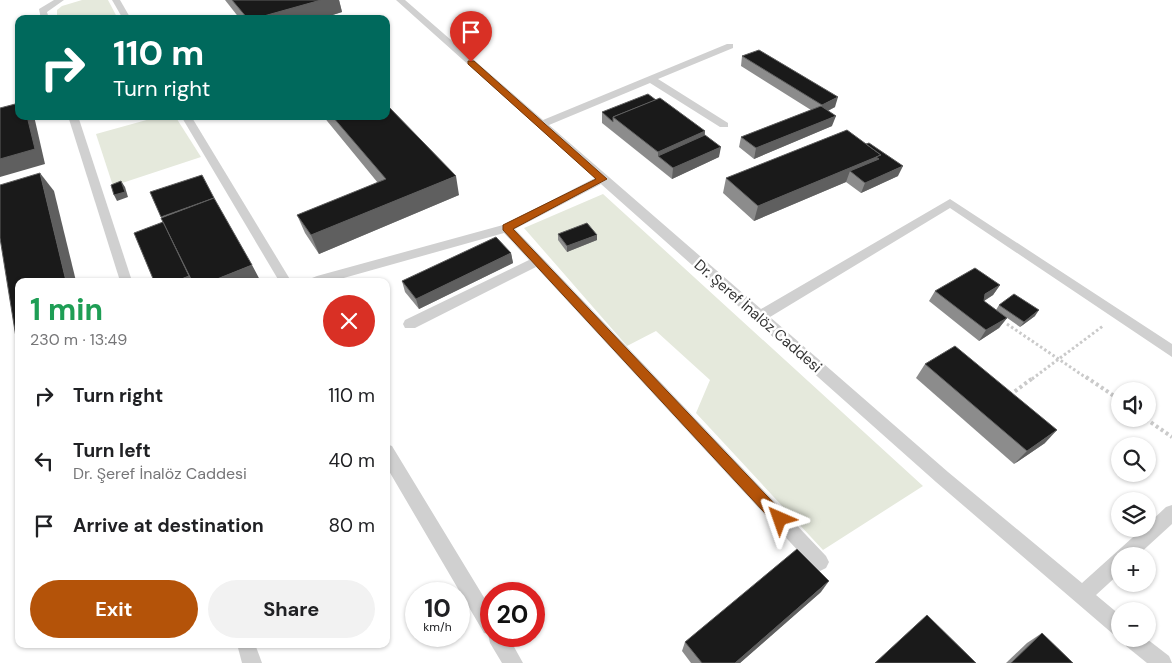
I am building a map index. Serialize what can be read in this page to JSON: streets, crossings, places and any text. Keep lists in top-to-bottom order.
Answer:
{
  "streets": {
    "lane": ["Dr. Şeref İnalöz Caddesi"]
  },
  "page": {
    "turn": ["110 m", "Turn right"],
    "heading": ["1 min", "230 m · 13:49"],
    "list": [
      {
        "name": "Turn right",
        "value": "110 m"
      },
      {
        "name": "Turn left",
        "note": "Dr. Şeref İnalöz Caddesi",
        "value": "40 m"
      },
      {
        "name": "Arrive at destination",
        "value": "80 m"
      }
    ],
    "map_buttons": ["+", "−"],
    "buttons": ["Exit", "Share"],
    "speed": "10 km/h",
    "limit": "20"
  }
}
